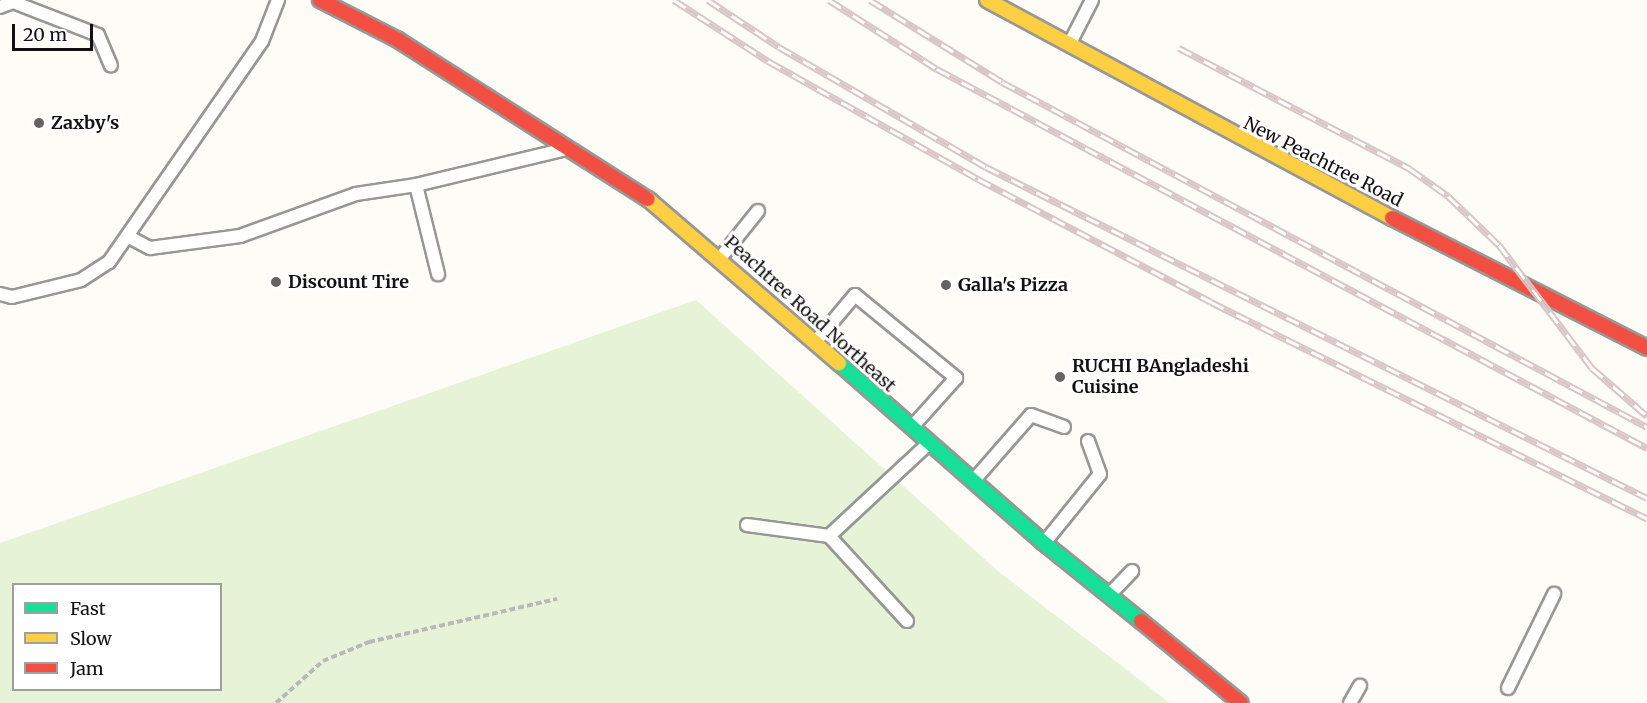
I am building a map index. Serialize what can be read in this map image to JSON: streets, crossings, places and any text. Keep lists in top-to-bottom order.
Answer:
{
  "streets": {
    "main road": ["New Peachtree Road", "Peachtree Road Northeast"]
  },
  "places": [
    "Zaxby's",
    "Discount Tire",
    "Galla's Pizza",
    "RUCHI BAngladeshi Cuisine"
  ],
  "legend": ["Fast", "Slow", "Jam"],
  "scale_bar": "20 m"
}
